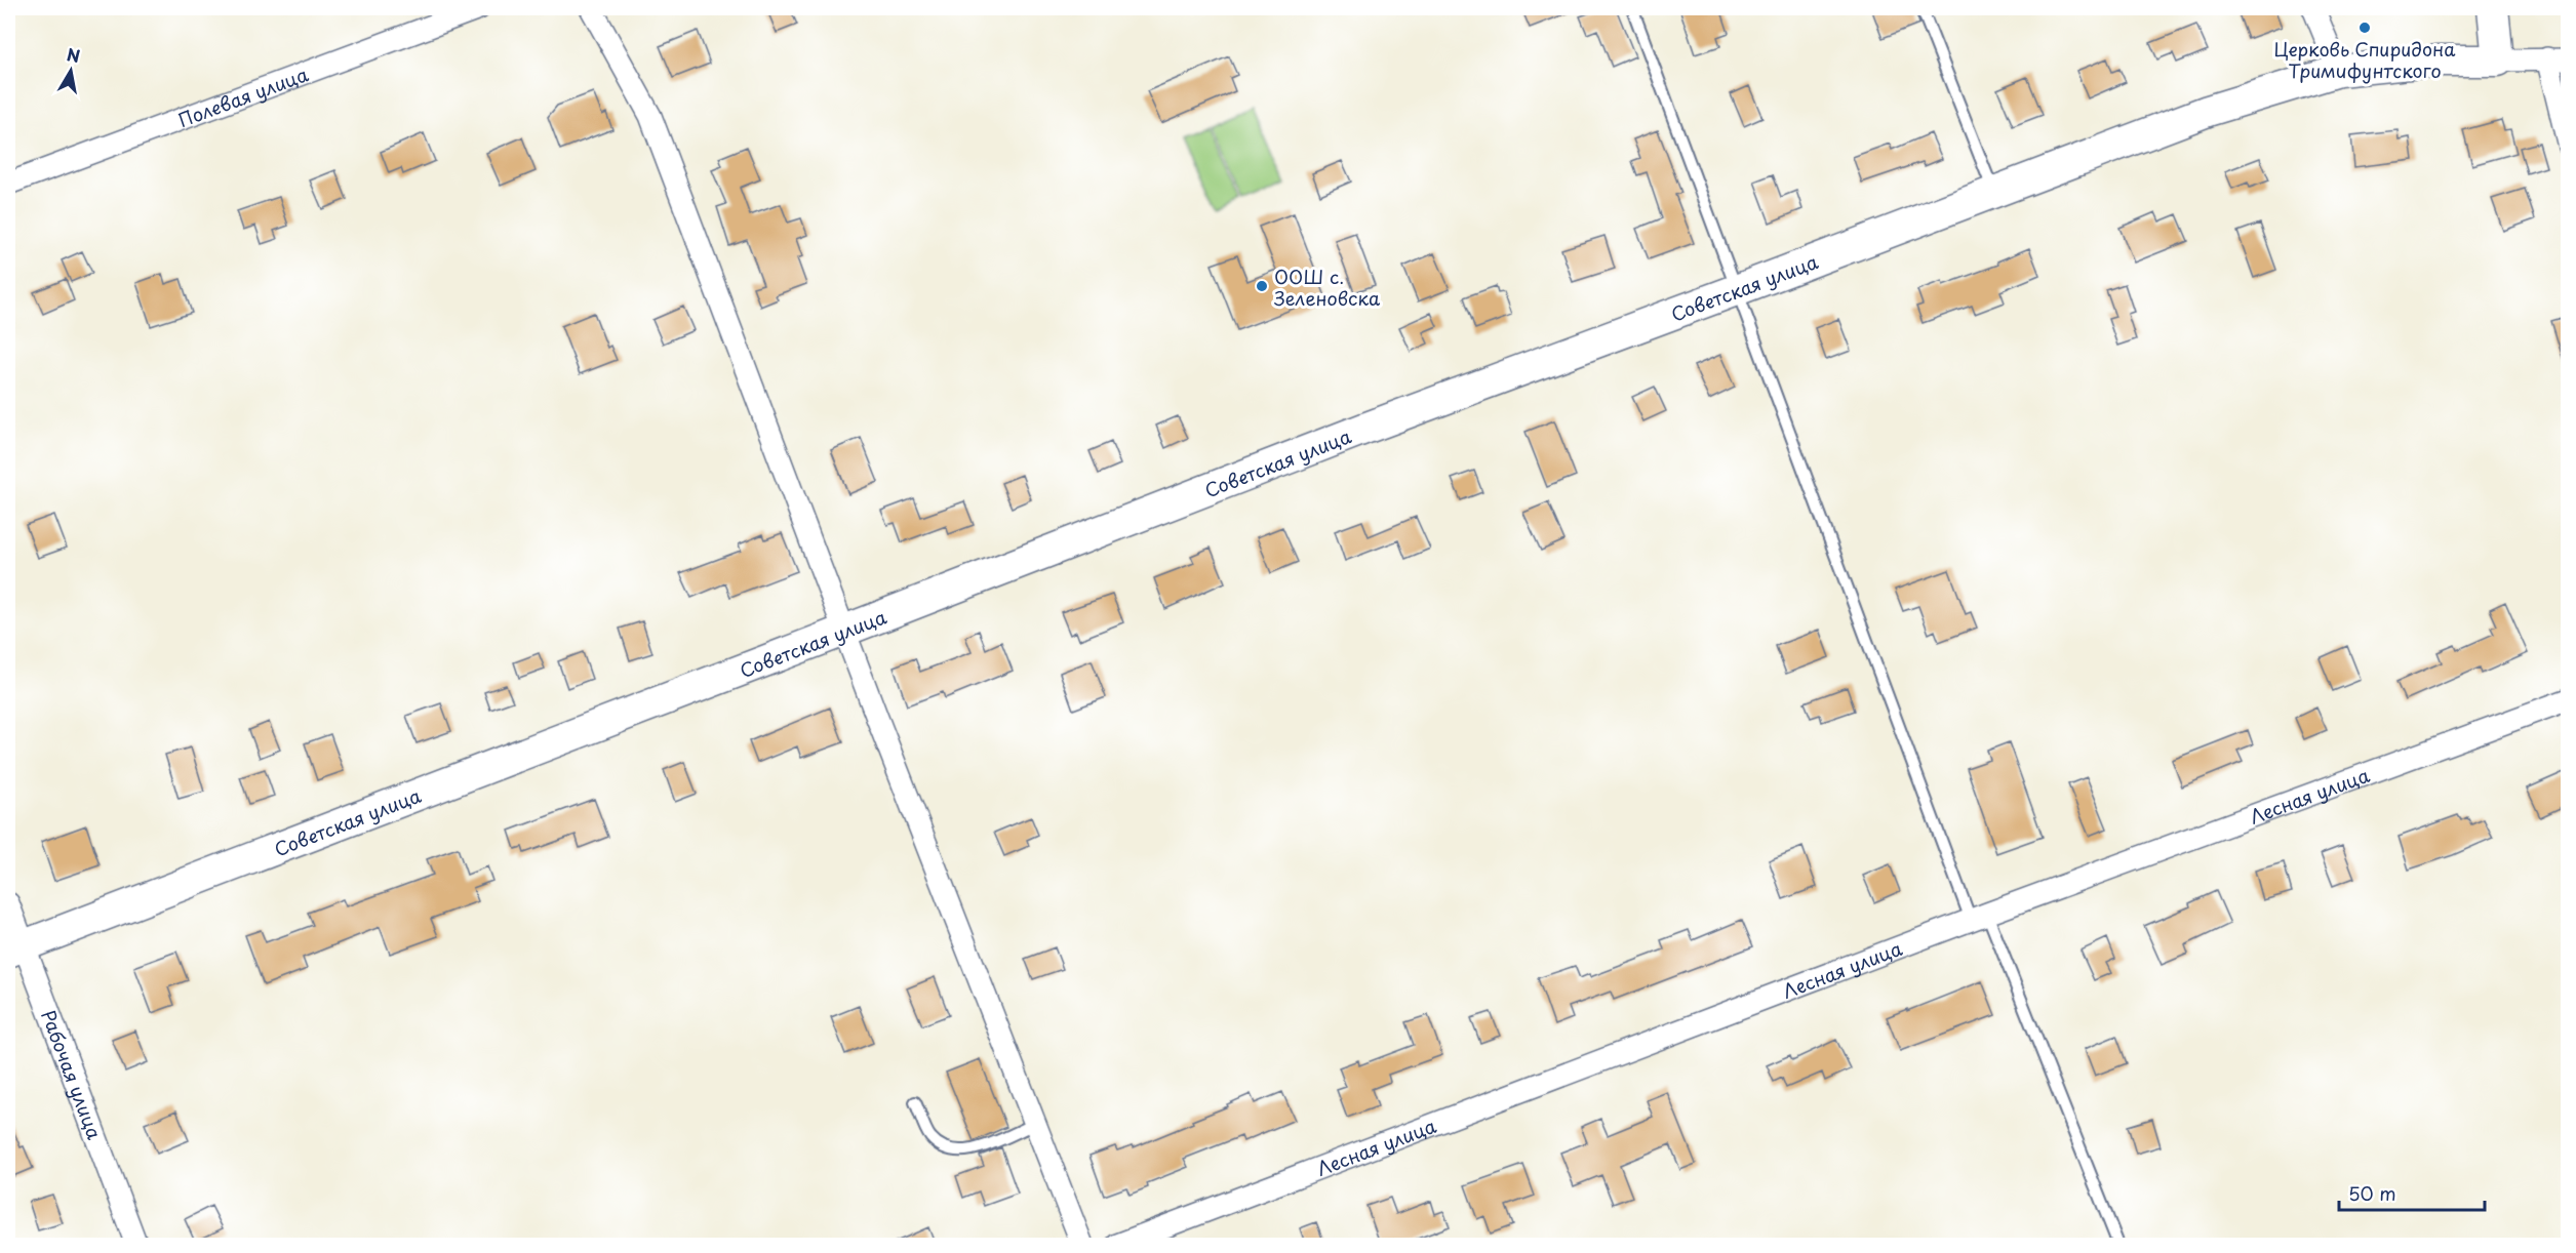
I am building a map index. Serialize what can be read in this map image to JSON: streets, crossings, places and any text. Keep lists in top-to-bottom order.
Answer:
{
  "streets": {
    "street": [
      "Полевая улица",
      "Советская улица",
      "Лесная улица",
      "Рабочая улица"
    ]
  },
  "crossings": [
    ["Советская улица", "Рабочая улица"]
  ],
  "places": ["Церковь Спиридона Тримифунтского", "ООШ с. Зеленовска"],
  "scale_bar": "50 m",
  "north": "top"
}
